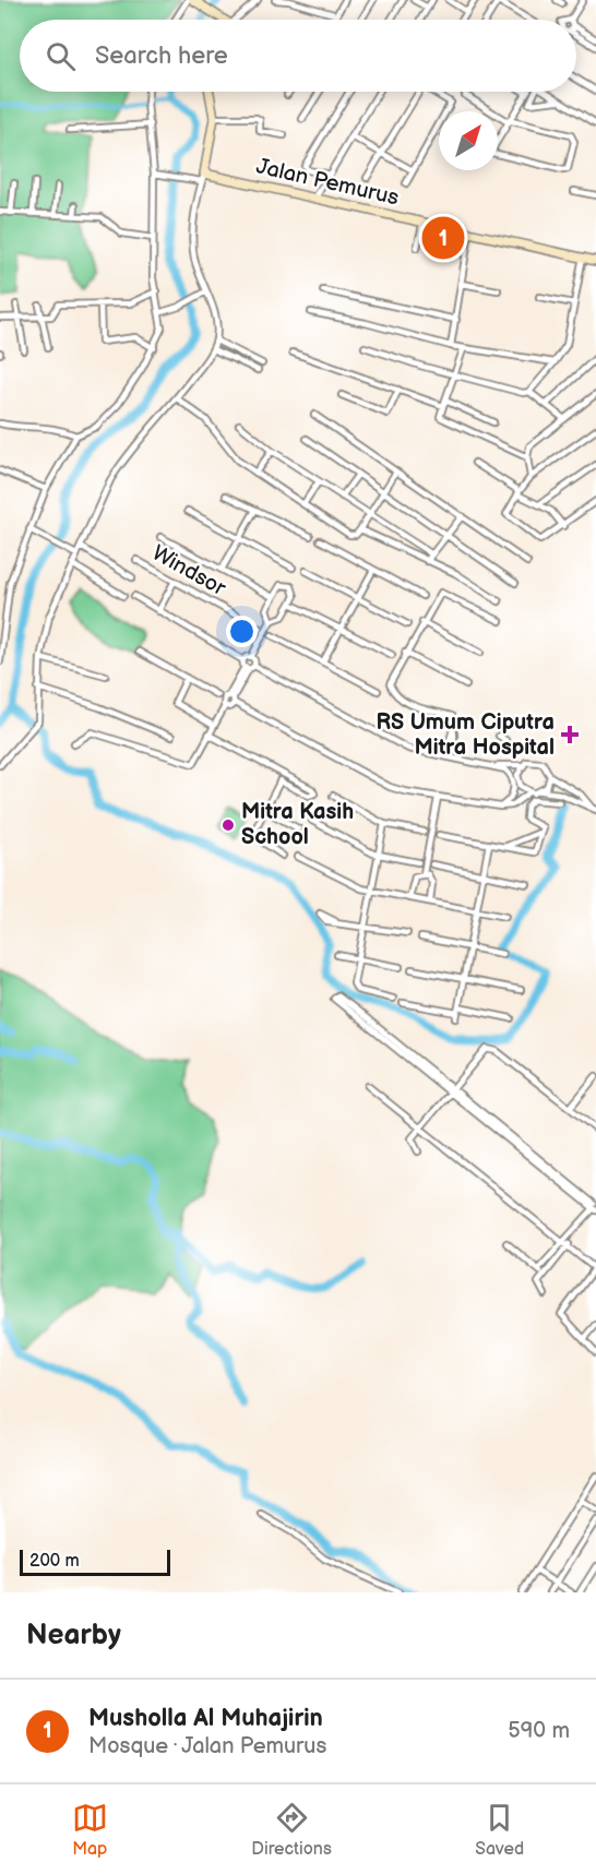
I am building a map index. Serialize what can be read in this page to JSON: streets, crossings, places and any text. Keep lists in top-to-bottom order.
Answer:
{
  "streets": {
    "street": ["Jalan Pemurus", "Windsor"]
  },
  "places": {
    "health": ["RS Umum Ciputra Mitra Hospital"],
    "other": ["Mitra Kasih School"]
  },
  "scale_bar": "200 m",
  "north": "top right",
  "page": {
    "search": "Search here",
    "pins": "1",
    "scale": "200 m",
    "heading": "Nearby",
    "list": [
      {
        "mark": "1",
        "name": "Musholla Al Muhajirin",
        "note": "Mosque · Jalan Pemurus",
        "value": "590 m"
      }
    ],
    "nav": ["Map", "Directions", "Saved"]
  }
}
